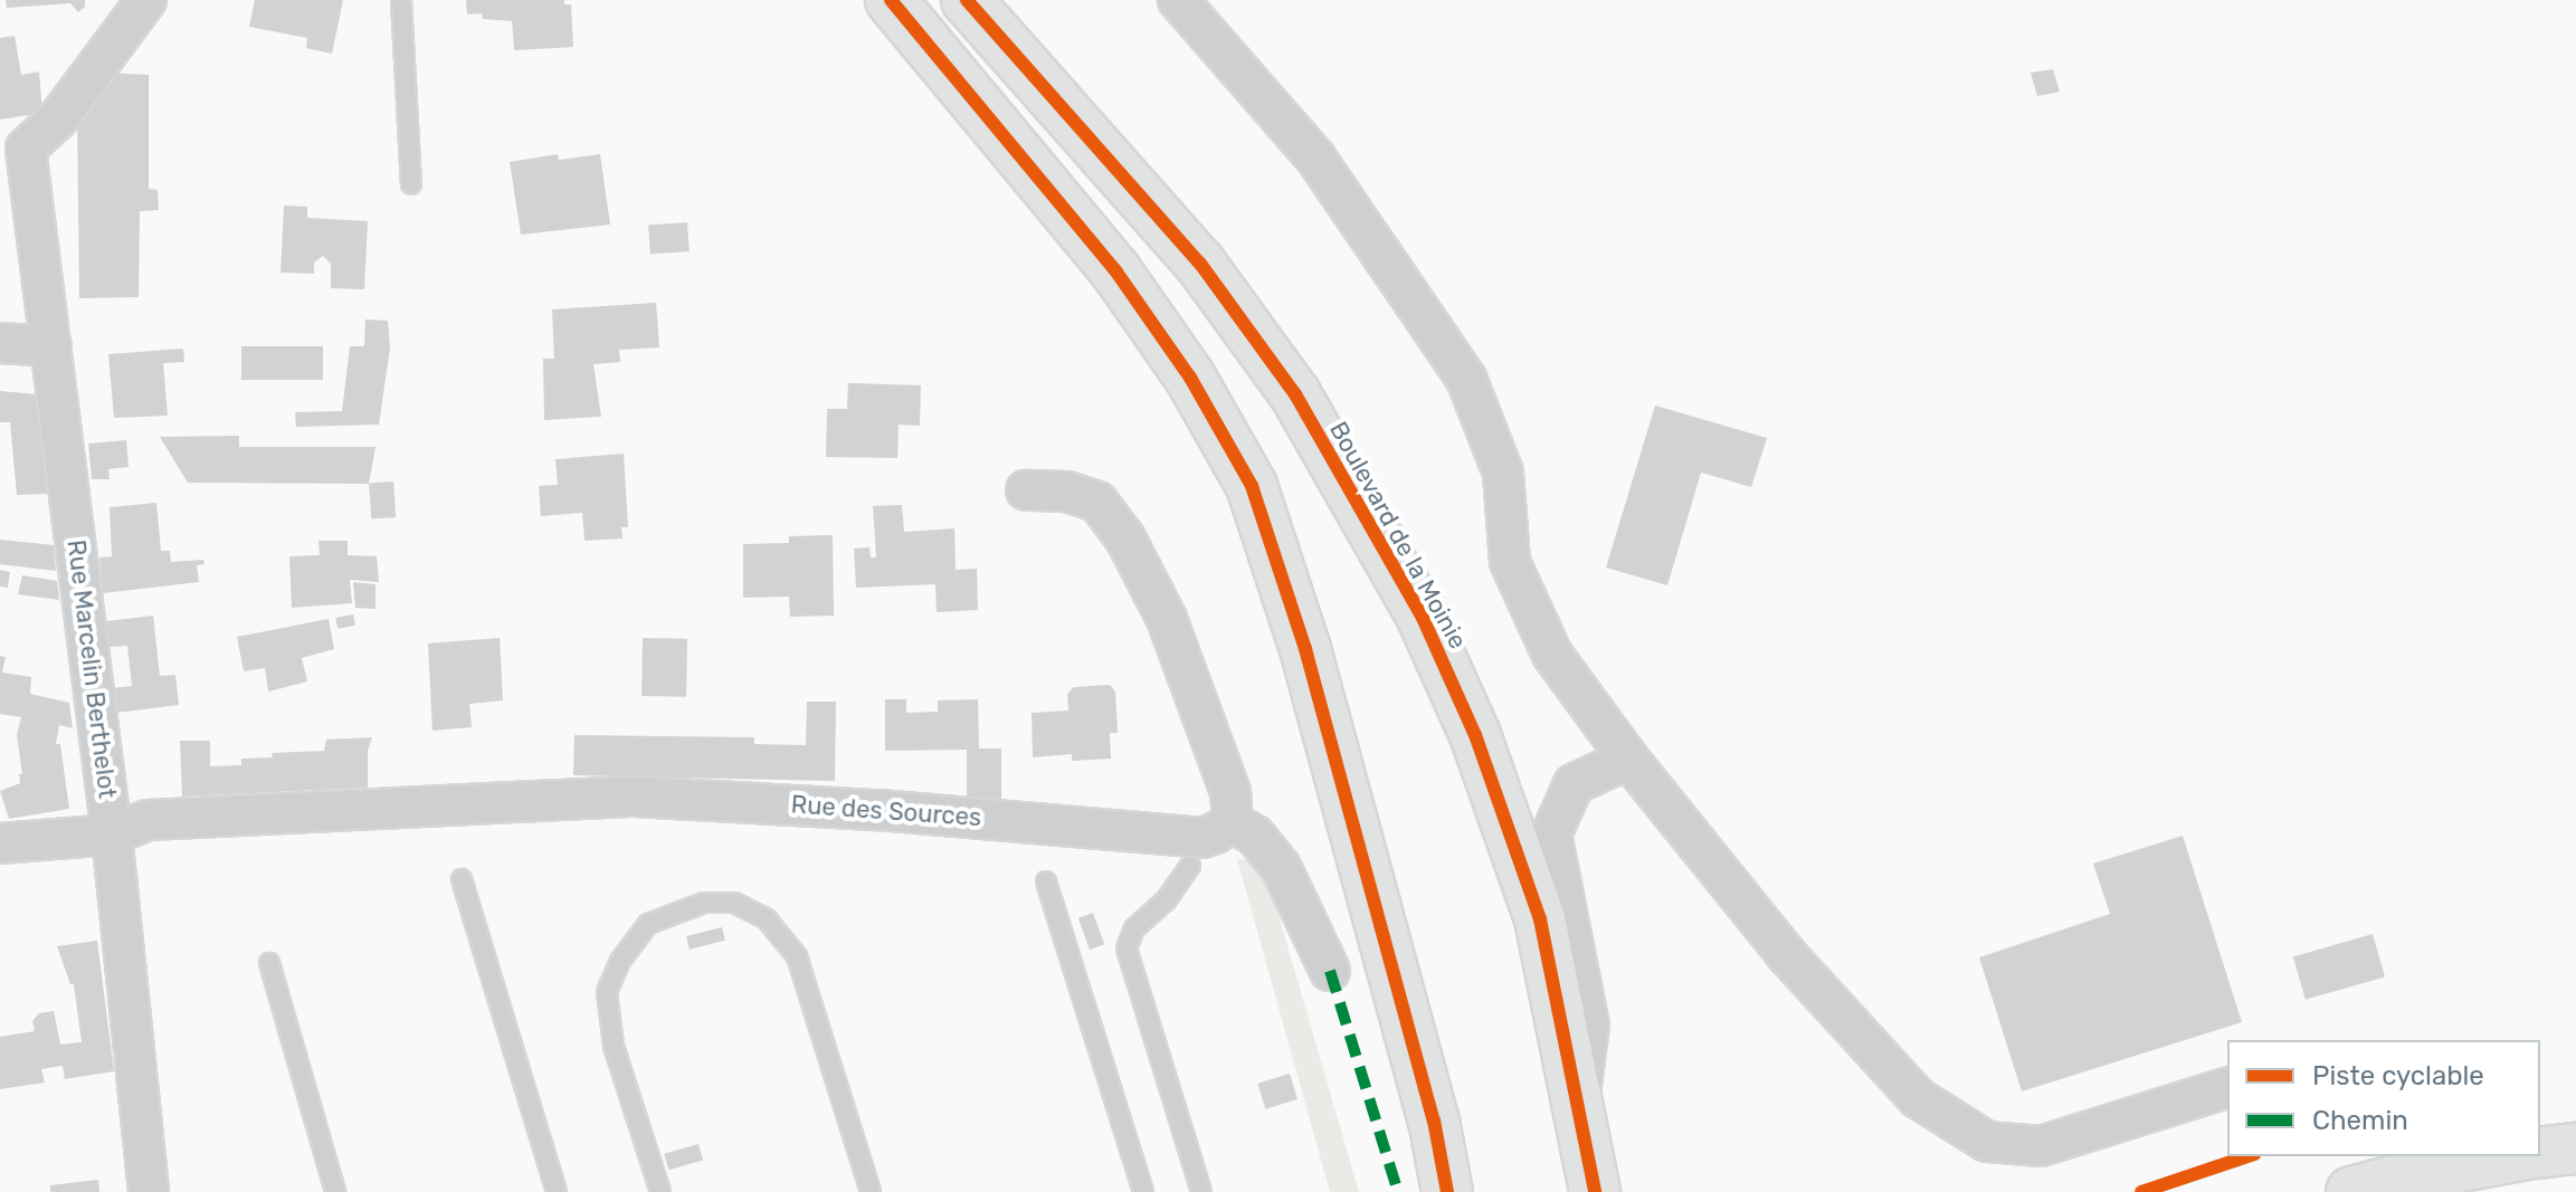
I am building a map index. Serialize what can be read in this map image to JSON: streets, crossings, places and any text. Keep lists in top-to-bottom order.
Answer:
{
  "streets": {
    "main road": ["Boulevard de la Moinie"],
    "street": ["Rue Marcelin Berthelot", "Rue des Sources"]
  },
  "crossings": [
    ["Rue Marcelin Berthelot", "Rue des Sources"]
  ],
  "legend": ["Piste cyclable", "Chemin"]
}
